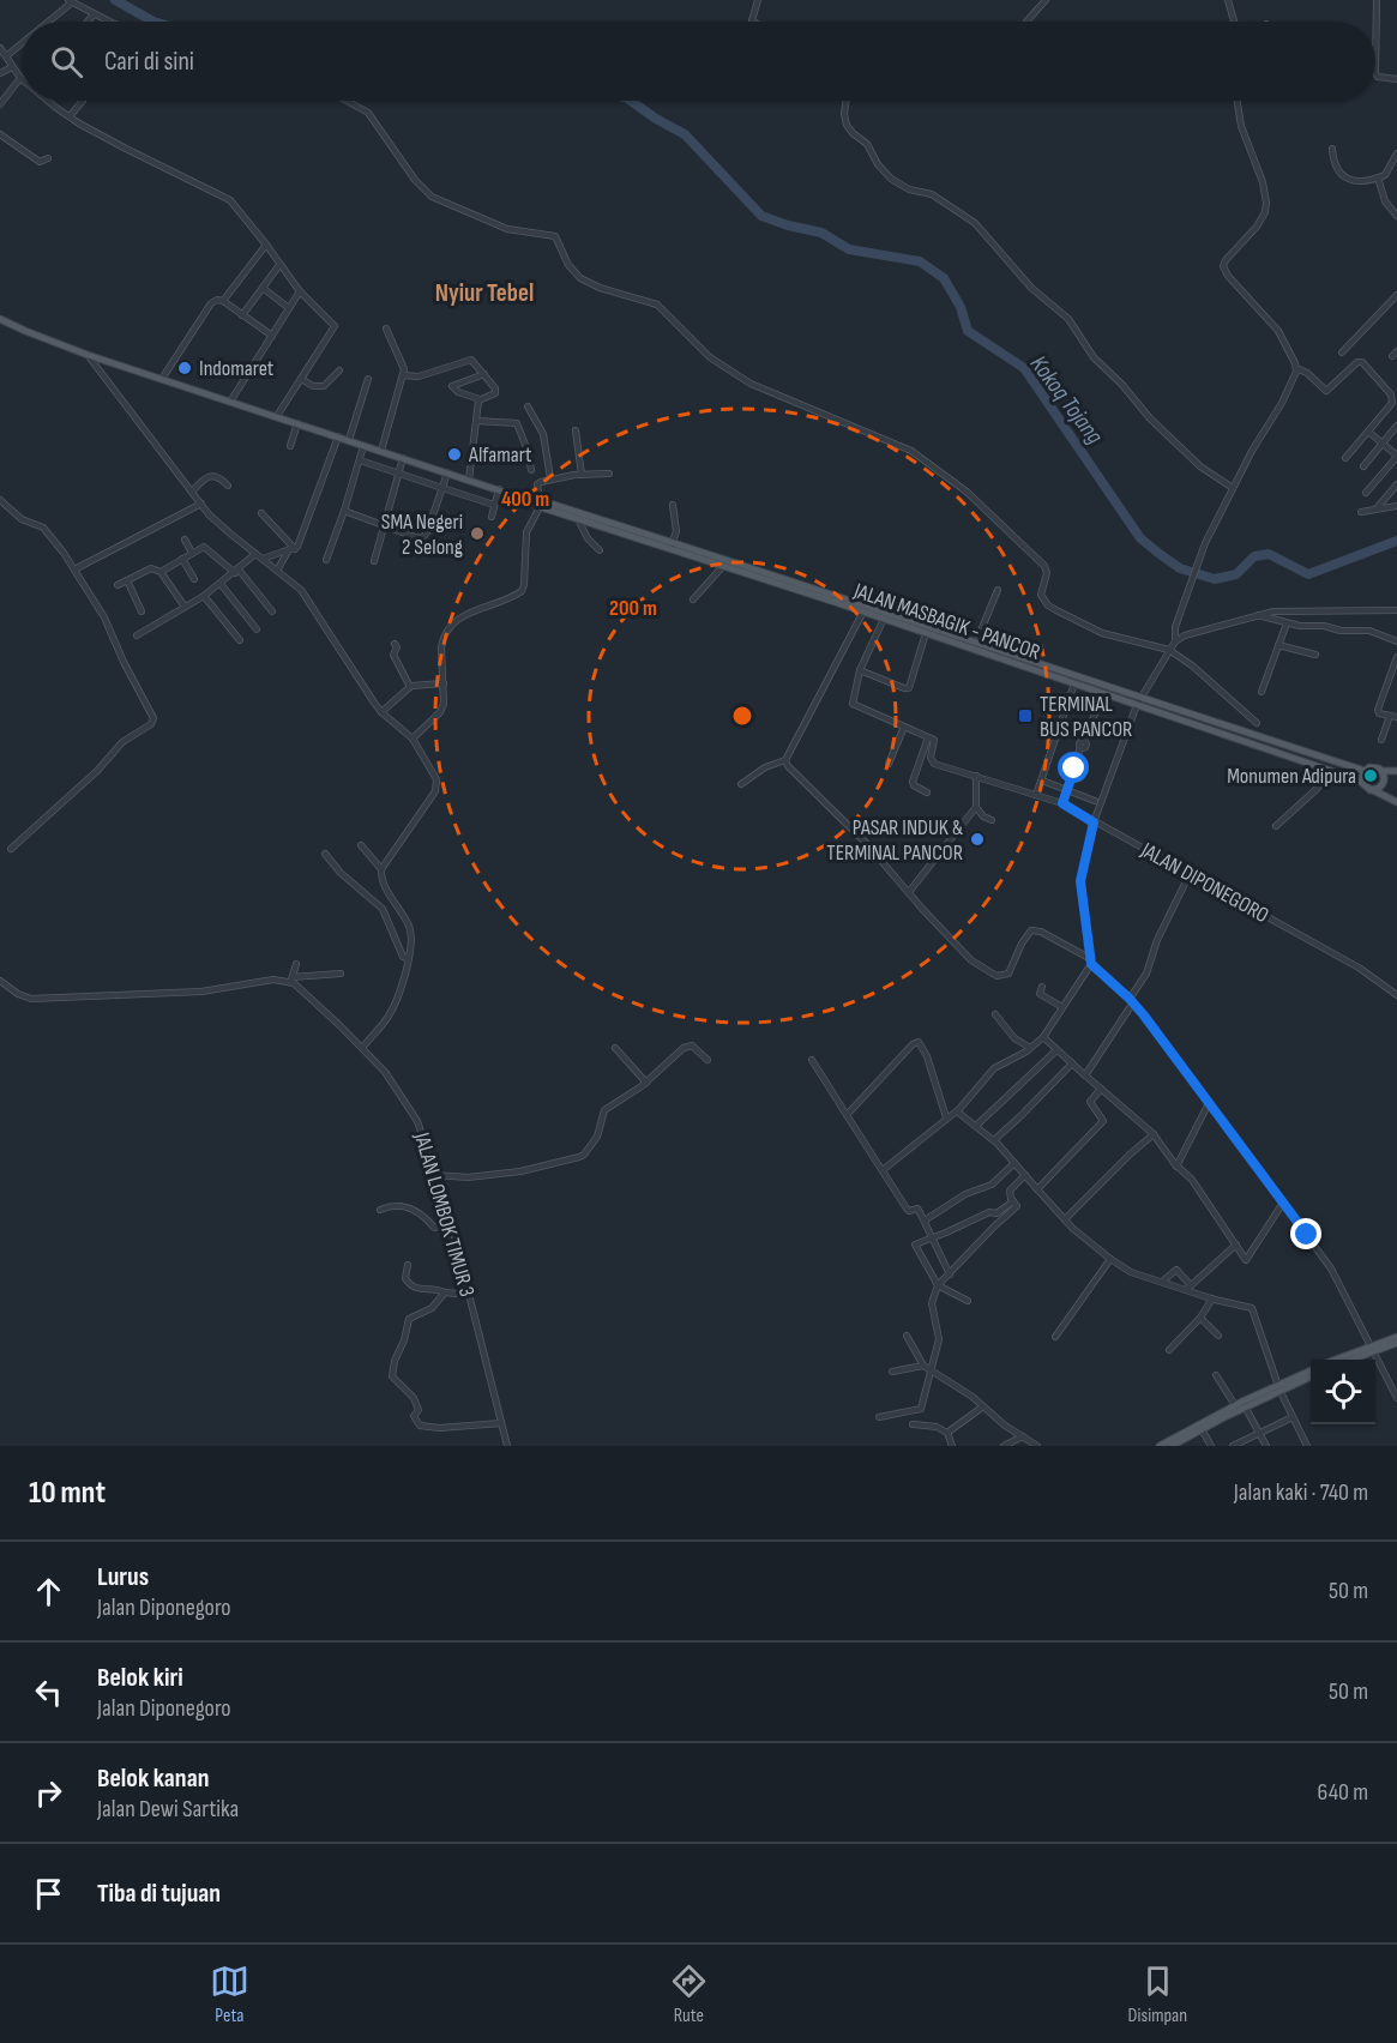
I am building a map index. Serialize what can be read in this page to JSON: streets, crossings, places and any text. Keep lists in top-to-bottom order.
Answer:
{
  "streets": {
    "main road": ["JALAN MASBAGIK - PANCOR"],
    "street": ["JALAN DIPONEGORO", "JALAN LOMBOK TIMUR 3"]
  },
  "districts": ["Nyiur Tebel"],
  "water": ["Kokoq Tojang"],
  "places": {
    "other": [
      "Indomaret",
      "Alfamart",
      "SMA Negeri 2 Selong",
      "Monumen Adipura",
      "PASAR INDUK & TERMINAL PANCOR"
    ],
    "transit": ["TERMINAL BUS PANCOR"]
  },
  "page": {
    "search": "Cari di sini",
    "heading": ["10 mnt", "Jalan kaki · 740 m"],
    "list": [
      ["Lurus", "Jalan Diponegoro", "50 m"],
      ["Belok kiri", "Jalan Diponegoro", "50 m"],
      ["Belok kanan", "Jalan Dewi Sartika", "640 m"],
      "Tiba di tujuan"
    ],
    "nav": ["Peta", "Rute", "Disimpan"]
  },
  "rings": ["400 m", "200 m"]
}
